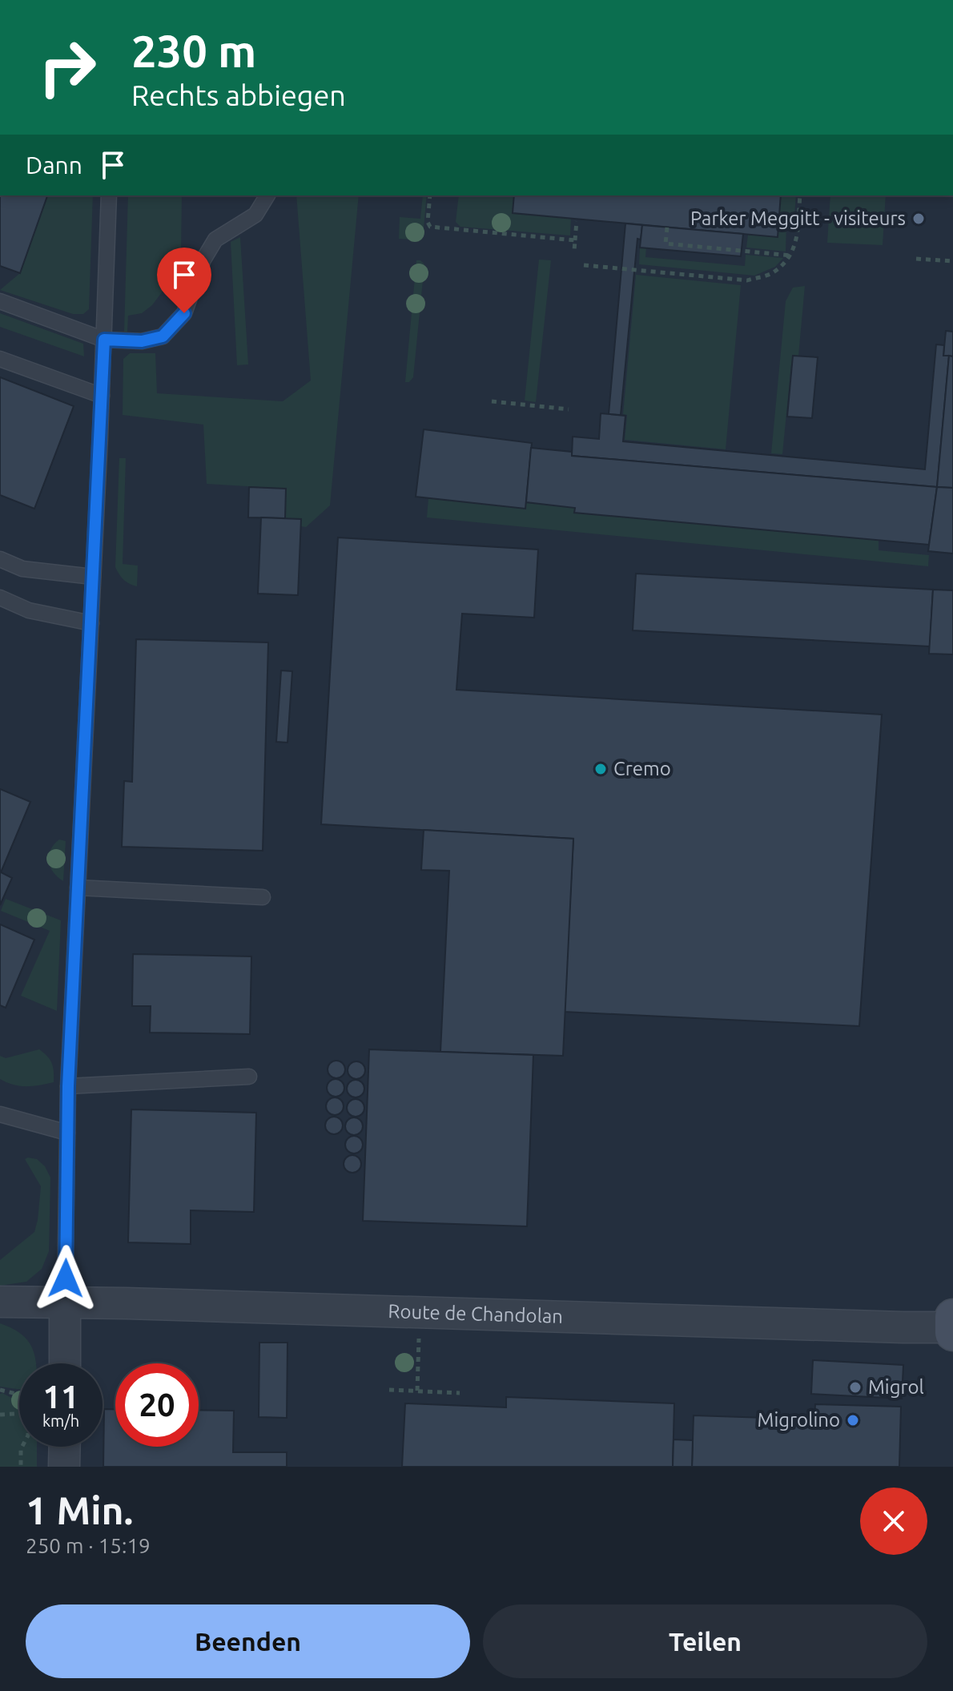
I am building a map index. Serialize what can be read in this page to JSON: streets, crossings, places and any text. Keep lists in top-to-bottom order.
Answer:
{
  "streets": {
    "street": ["Route de Chandolan"]
  },
  "places": [
    "Parker Meggitt - visiteurs",
    "Cremo",
    "Migrol",
    "Migrolino"
  ],
  "page": {
    "turn": ["230 m", "Rechts abbiegen"],
    "then": "Dann",
    "speed": "11 km/h",
    "limit": "20",
    "heading": ["1 Min.", "250 m · 15:19"],
    "buttons": ["Beenden", "Teilen"]
  }
}
